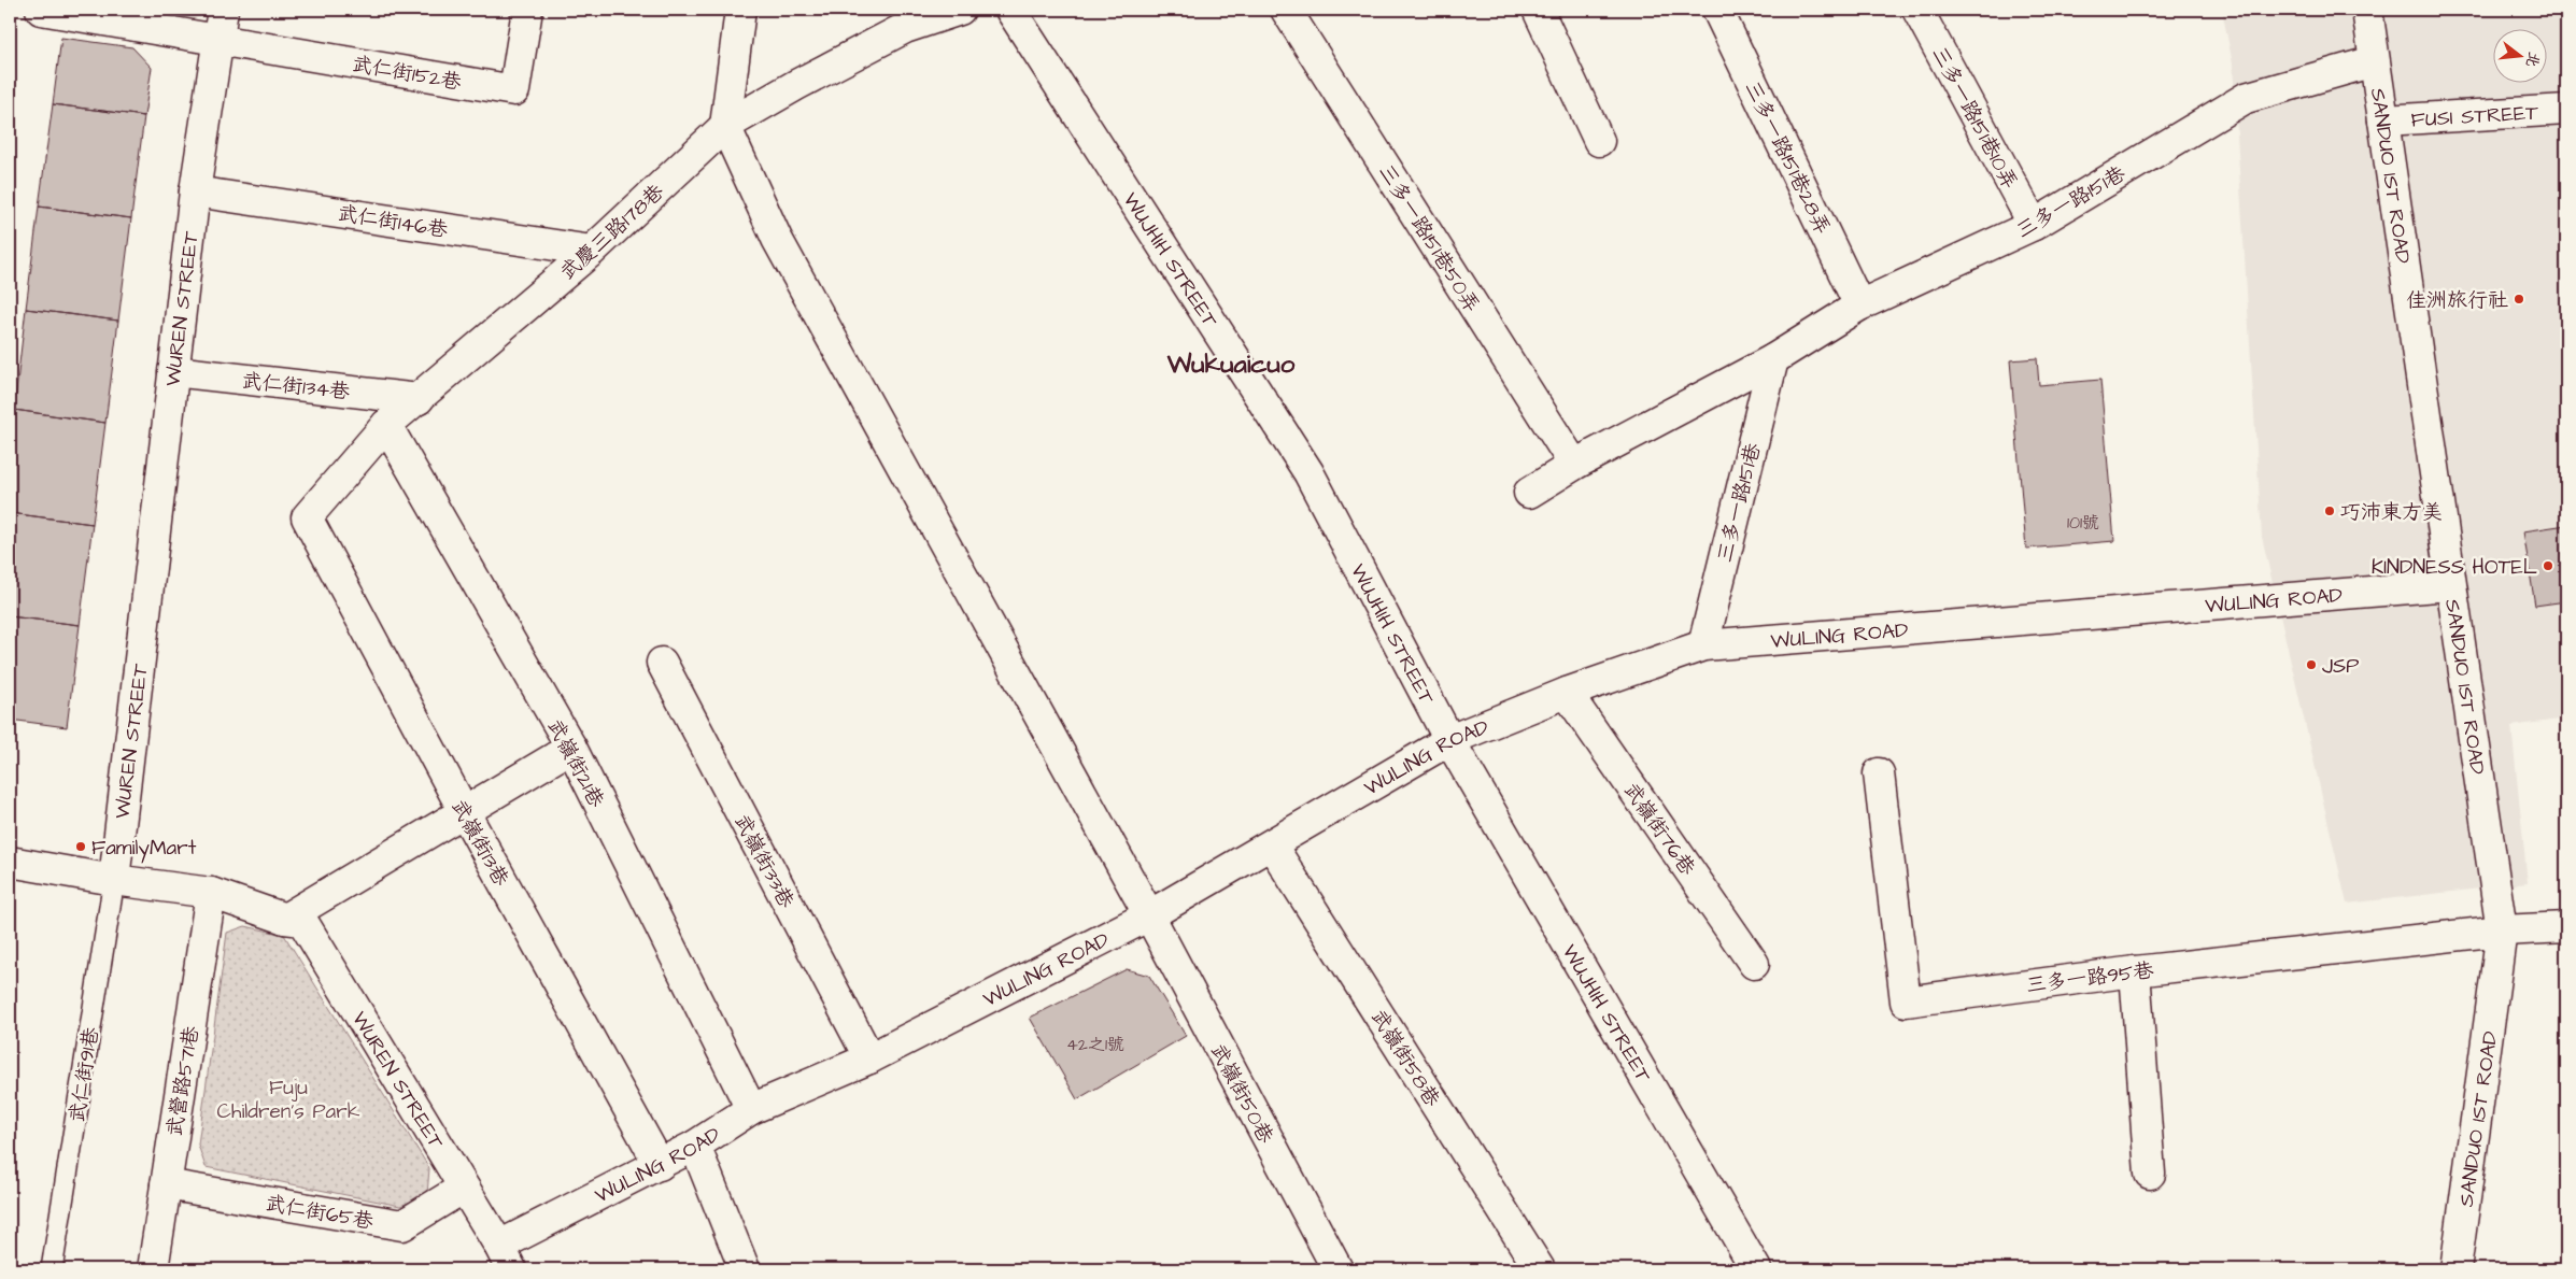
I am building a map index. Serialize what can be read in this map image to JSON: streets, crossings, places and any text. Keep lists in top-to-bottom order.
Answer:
{
  "streets": {
    "street": [
      "武仁街152巷",
      "FUSI STREET",
      "三多一路151巷10弄",
      "三多一路151巷28弄",
      "SANDUO 1ST ROAD",
      "三多一路151巷",
      "武仁街146巷",
      "武慶三路178巷",
      "三多一路151巷50弄",
      "WUJHIH STREET",
      "WUREN STREET",
      "武仁街134巷",
      "WULING ROAD",
      "武嶺街21巷",
      "武嶺街76巷",
      "武嶺街13巷",
      "武嶺街33巷",
      "三多一路95巷",
      "武嶺街58巷",
      "武營路571巷",
      "武嶺街50巷",
      "武仁街65巷"
    ],
    "lane": ["武仁街91巷"]
  },
  "crossings": [
    ["武仁街152巷", "WUREN STREET"],
    ["FUSI STREET", "SANDUO 1ST ROAD"],
    ["三多一路151巷10弄", "三多一路151巷"],
    ["三多一路151巷28弄", "三多一路151巷"],
    ["SANDUO 1ST ROAD", "三多一路151巷"],
    ["SANDUO 1ST ROAD", "WULING ROAD"],
    ["SANDUO 1ST ROAD", "三多一路95巷"],
    ["三多一路151巷", "三多一路151巷50弄"],
    ["三多一路151巷", "WULING ROAD"],
    ["武仁街146巷", "武慶三路178巷"],
    ["武仁街146巷", "WUREN STREET"],
    ["武慶三路178巷", "武仁街134巷"],
    ["武慶三路178巷", "武嶺街21巷"],
    ["武慶三路178巷", "武嶺街13巷"],
    ["武慶三路178巷", "武嶺街50巷"],
    ["WUJHIH STREET", "WULING ROAD"],
    ["WUREN STREET", "武仁街134巷"],
    ["WUREN STREET", "WULING ROAD"],
    ["WUREN STREET", "武仁街91巷"],
    ["WUREN STREET", "武營路571巷"],
    ["WUREN STREET", "武仁街65巷"],
    ["WULING ROAD", "武嶺街21巷"],
    ["WULING ROAD", "武嶺街76巷"],
    ["WULING ROAD", "武嶺街13巷"],
    ["WULING ROAD", "武嶺街33巷"],
    ["WULING ROAD", "武嶺街58巷"],
    ["WULING ROAD", "武嶺街50巷"],
    ["武營路571巷", "武仁街65巷"]
  ],
  "districts": ["Wukuaicuo"],
  "parks": ["Fuju Children's Park"],
  "places": [
    "佳洲旅行社",
    "巧沛東方美",
    "KINDNESS HOTEL",
    "JSP",
    "FamilyMart"
  ],
  "house_numbers": ["101號", "42之1號"],
  "north": "right"
}
